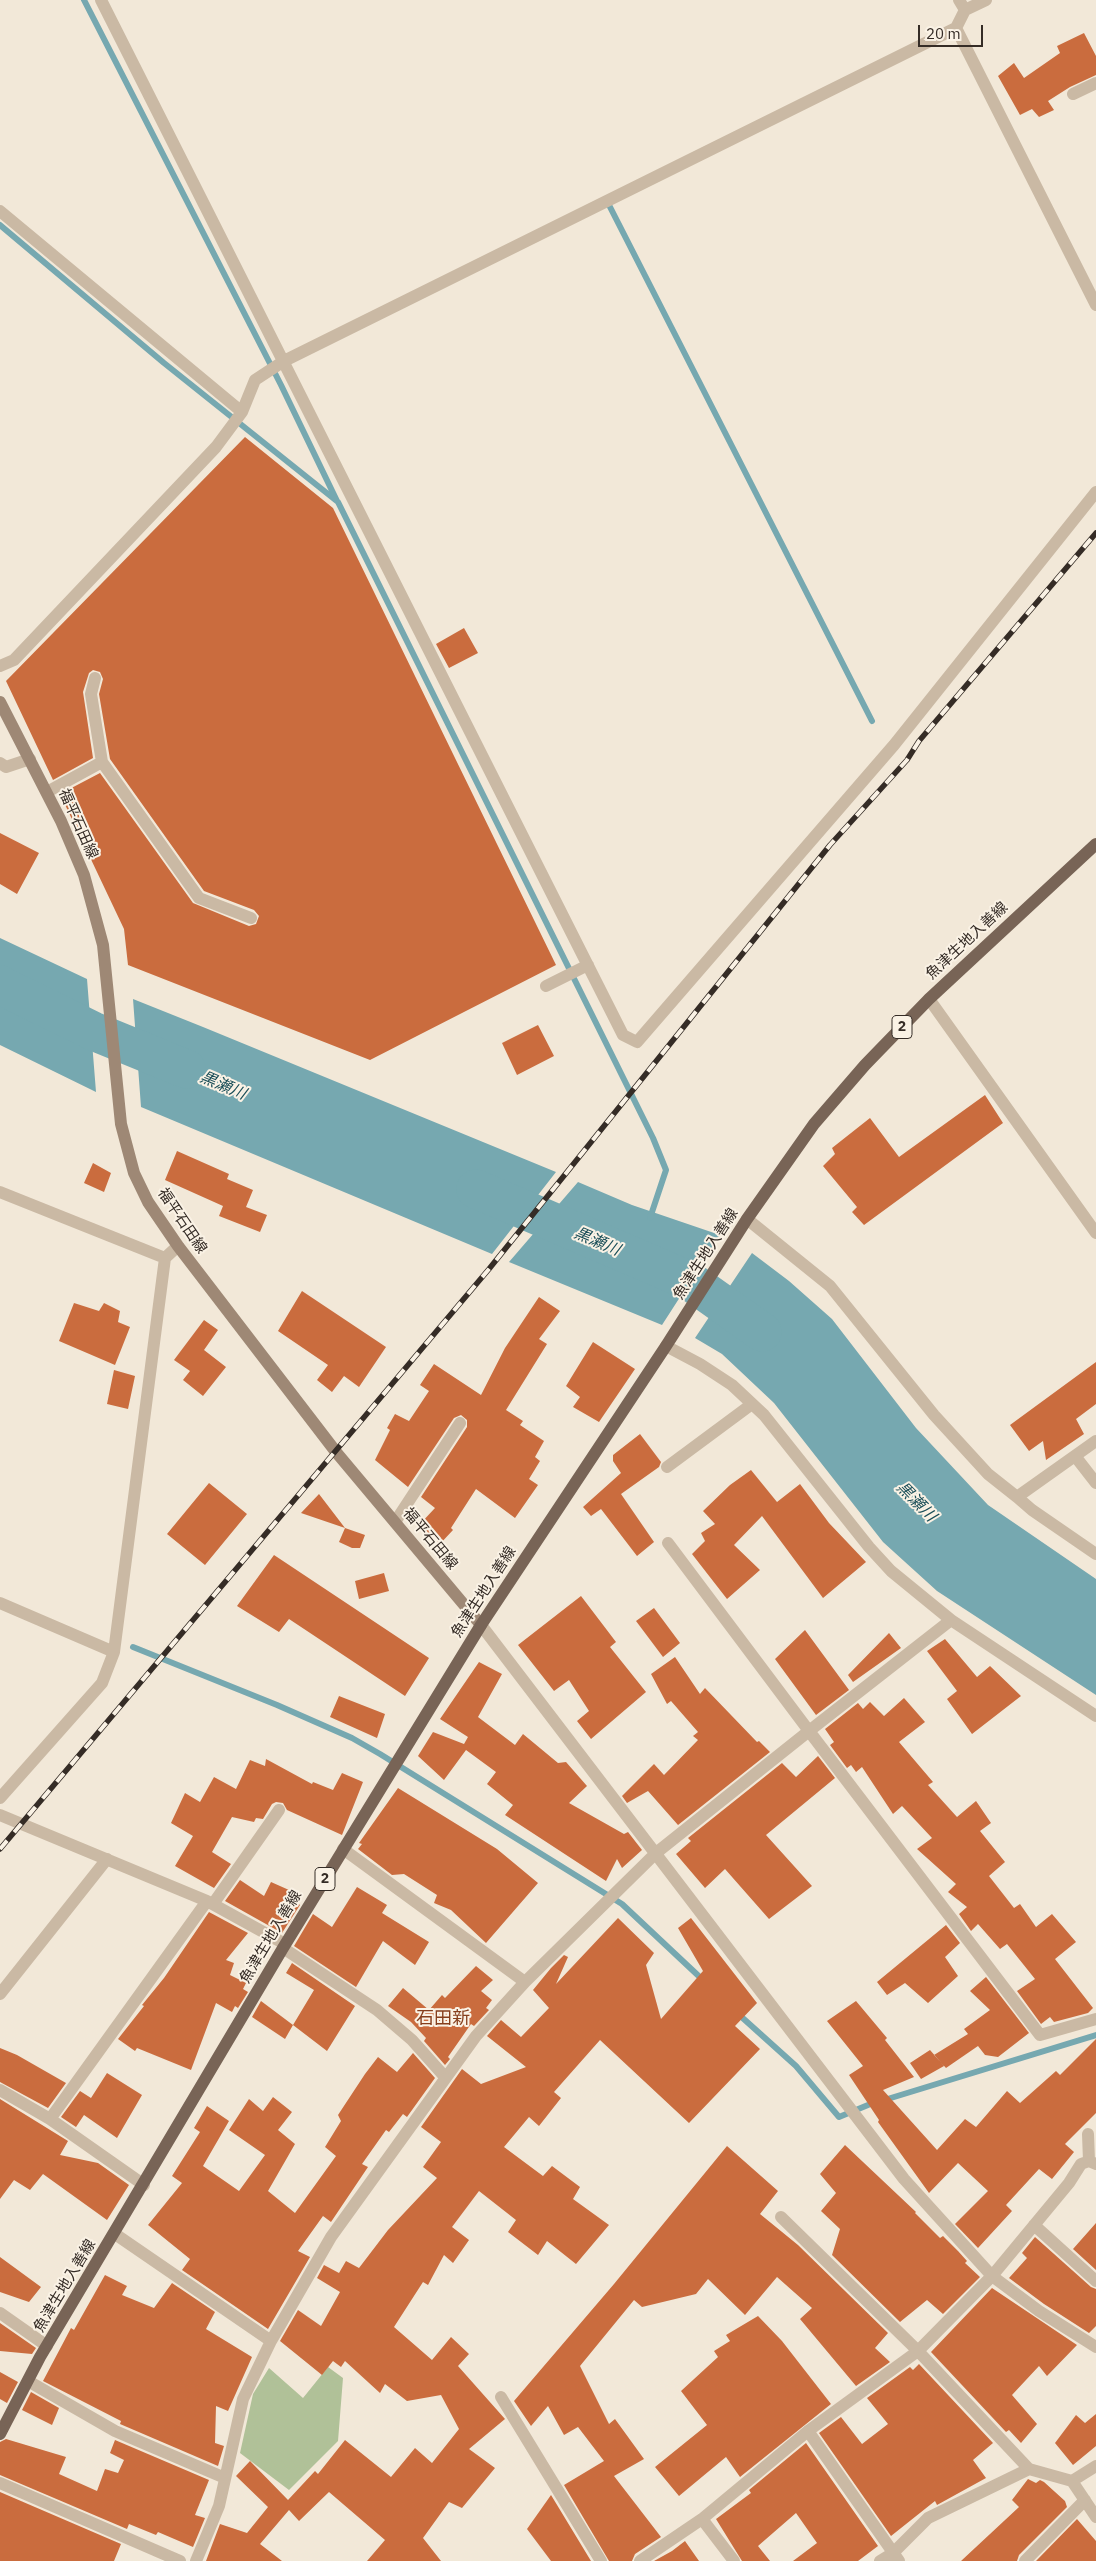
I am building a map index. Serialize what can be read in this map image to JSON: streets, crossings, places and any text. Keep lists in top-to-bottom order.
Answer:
{
  "streets": {
    "main road": ["福平石田線", "魚津生地入善線", "2"]
  },
  "crossings": [
    ["福平石田線", "魚津生地入善線"]
  ],
  "districts": ["石田新"],
  "water": ["黒瀬川"],
  "scale_bar": "20 m"
}
